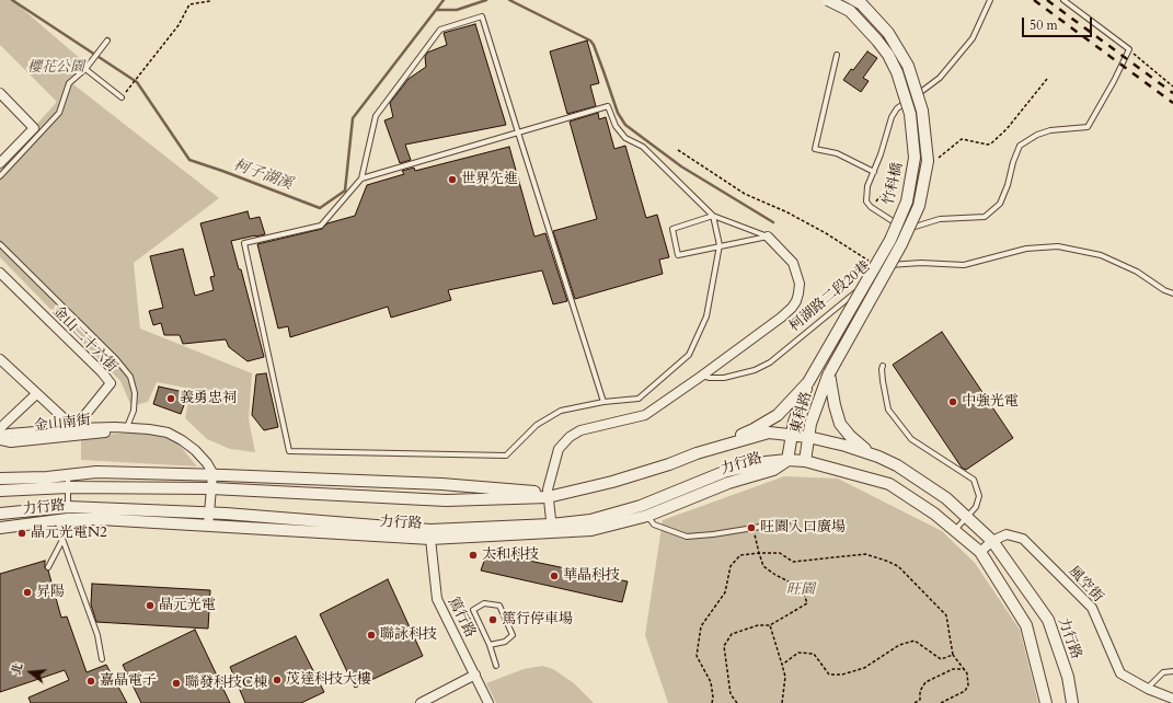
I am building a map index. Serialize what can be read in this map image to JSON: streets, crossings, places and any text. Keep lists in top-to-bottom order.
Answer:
{
  "streets": {
    "street": [
      "竹科橋",
      "金山二十六街",
      "東科路",
      "金山南街",
      "力行路",
      "風空街",
      "篤行路"
    ],
    "lane": ["柯湖路二段20巷"]
  },
  "crossings": [
    ["竹科橋", "東科路"],
    ["金山二十六街", "金山南街"],
    ["東科路", "力行路"],
    ["金山南街", "力行路"],
    ["力行路", "風空街"],
    ["力行路", "篤行路"]
  ],
  "water": ["柯子湖溪"],
  "parks": ["櫻花公園", "旺園"],
  "places": [
    "世界先進",
    "義勇忠祠",
    "中強光電",
    "旺園入口廣場",
    "晶元光電N2",
    "太和科技",
    "華晶科技",
    "昇陽",
    "晶元光電",
    "篤行停車場",
    "聯詠科技",
    "茂達科技大樓",
    "嘉晶電子",
    "聯發科技C棟"
  ],
  "scale_bar": "50 m",
  "north": "left"
}
